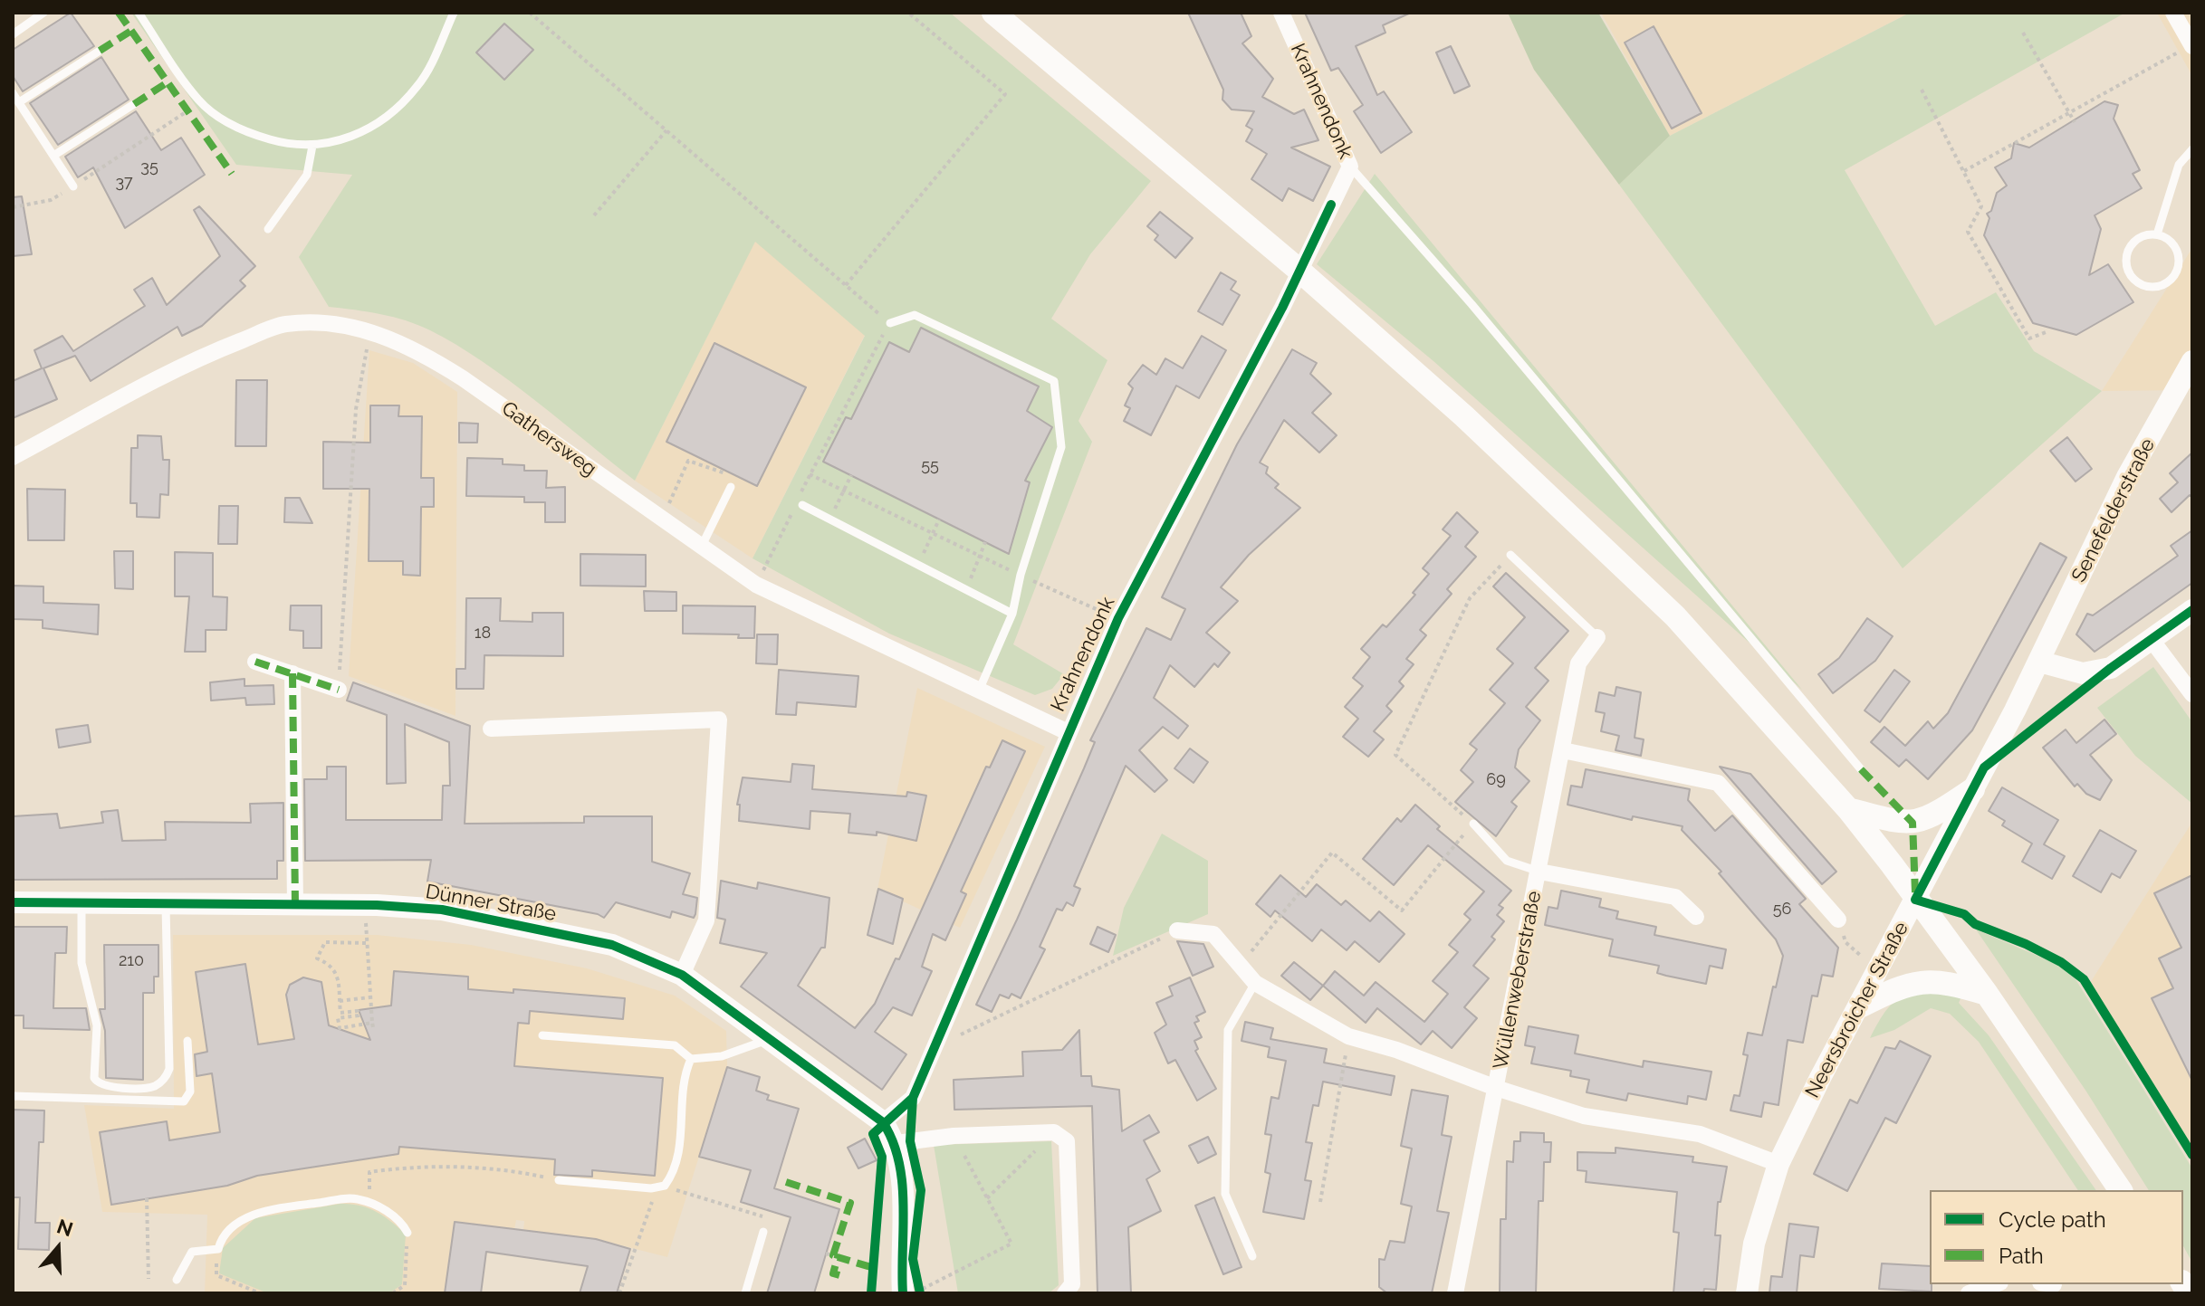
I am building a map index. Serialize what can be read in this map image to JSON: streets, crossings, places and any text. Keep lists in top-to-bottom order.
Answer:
{
  "streets": {
    "street": [
      "Krahnendonk",
      "Gathersweg",
      "Senefelderstraße",
      "Dünner Straße",
      "Wüllenweberstraße",
      "Neersbroicher Straße"
    ]
  },
  "crossings": [
    ["Krahnendonk", "Gathersweg"],
    ["Krahnendonk", "Dünner Straße"],
    ["Senefelderstraße", "Neersbroicher Straße"],
    ["Wüllenweberstraße", "Neersbroicher Straße"]
  ],
  "house_numbers": [
    "35",
    "37",
    "55",
    "18",
    "69",
    "56",
    "210"
  ],
  "legend": ["Cycle path", "Path"],
  "north": "top"
}
